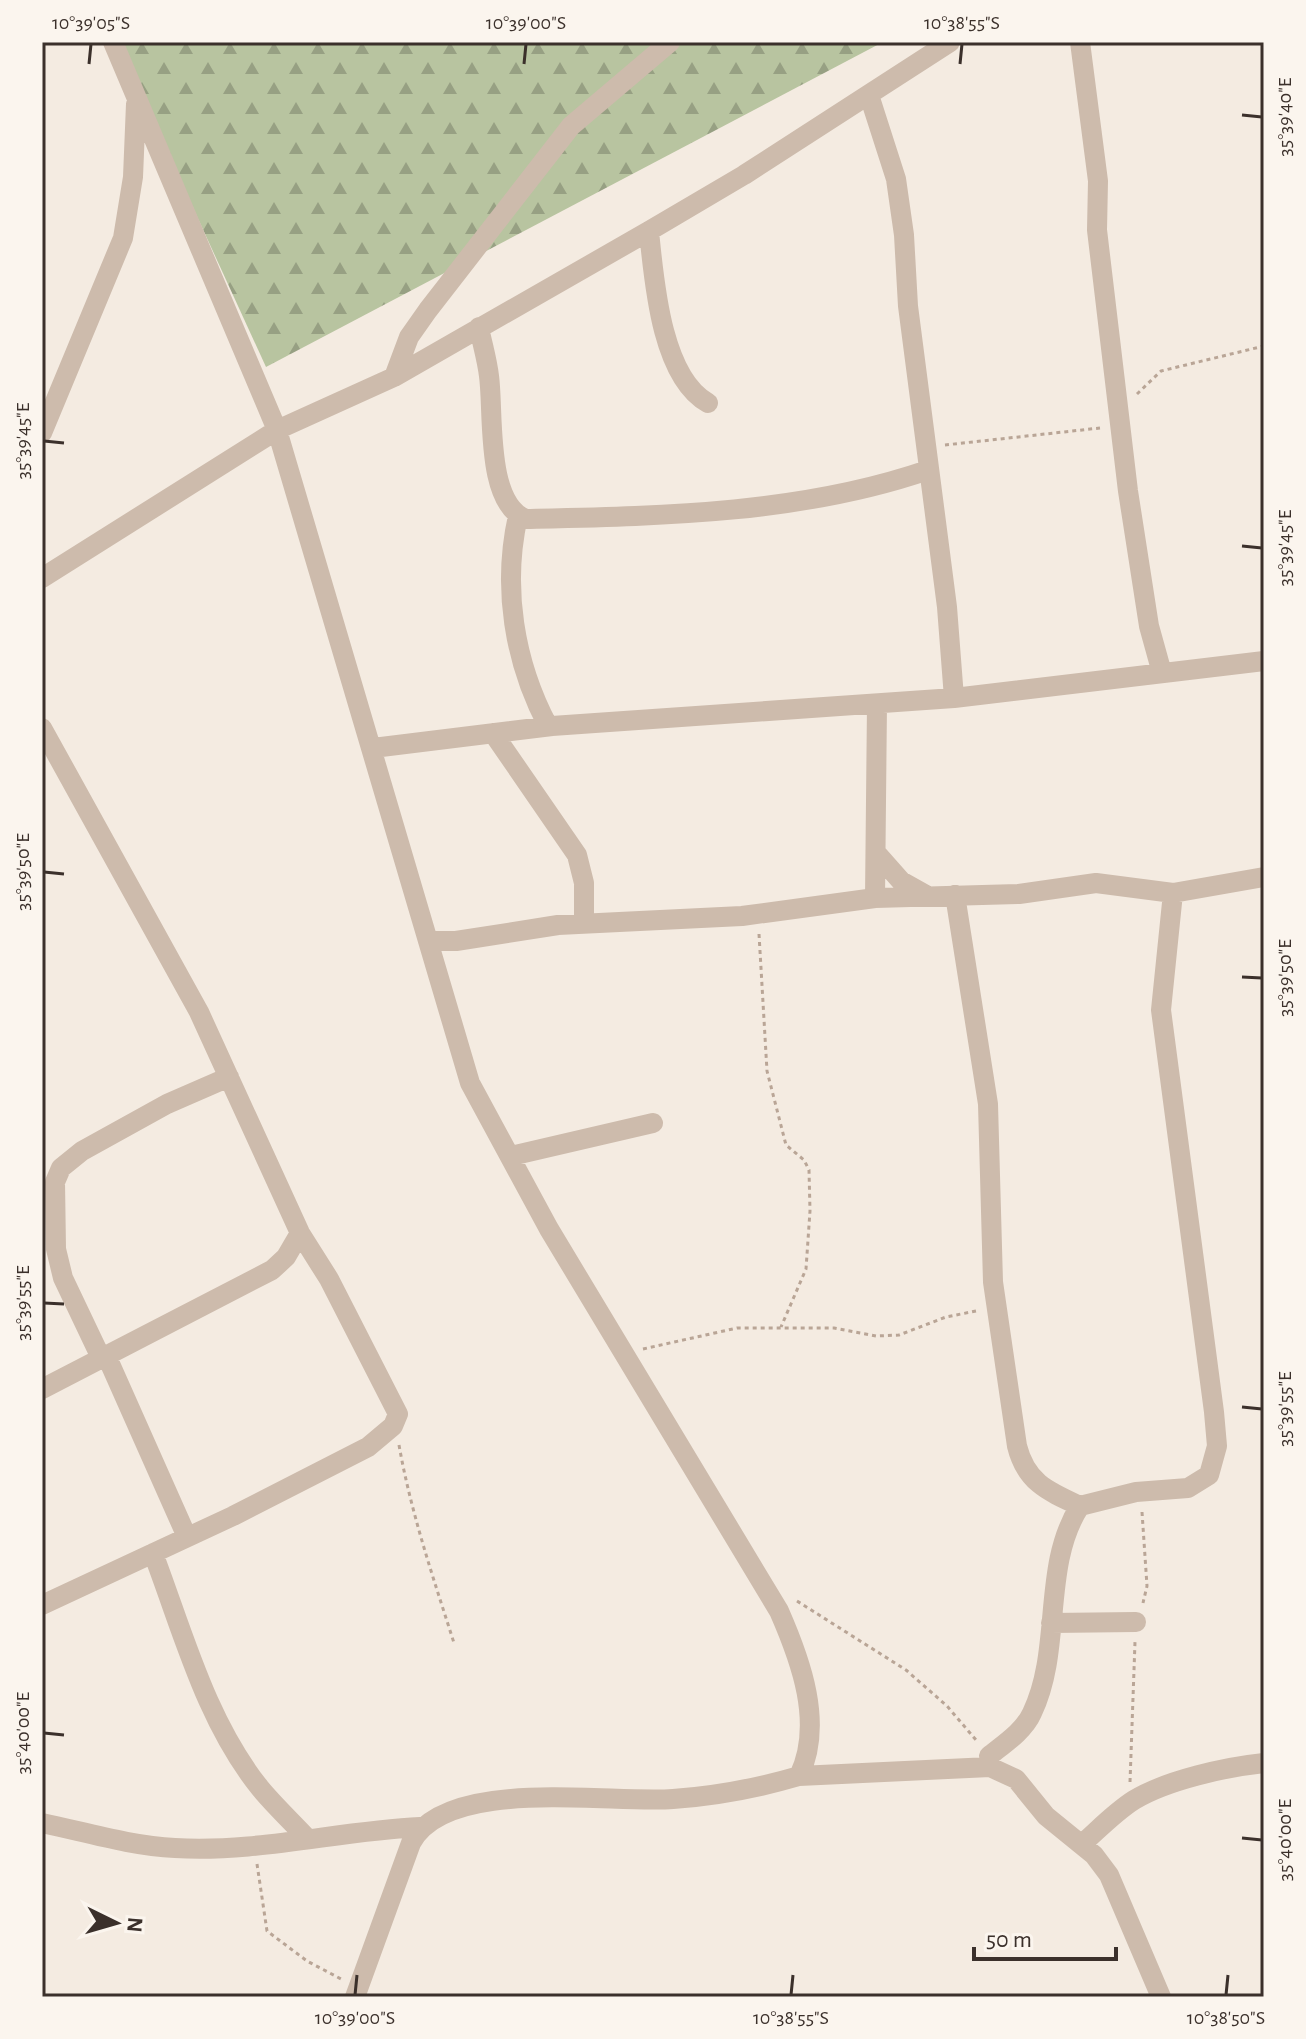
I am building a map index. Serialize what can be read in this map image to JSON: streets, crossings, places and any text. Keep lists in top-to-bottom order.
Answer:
{
  "scale_bar": "50 m",
  "north": "right",
  "coordinates": [
    "10°39'05\"S",
    "10°39'00\"S",
    "10°38'55\"S",
    "35°39'40\"E",
    "35°39'45\"E",
    "35°39'50\"E",
    "35°39'55\"E",
    "35°40'00\"E",
    "10°38'50\"S"
  ]
}
